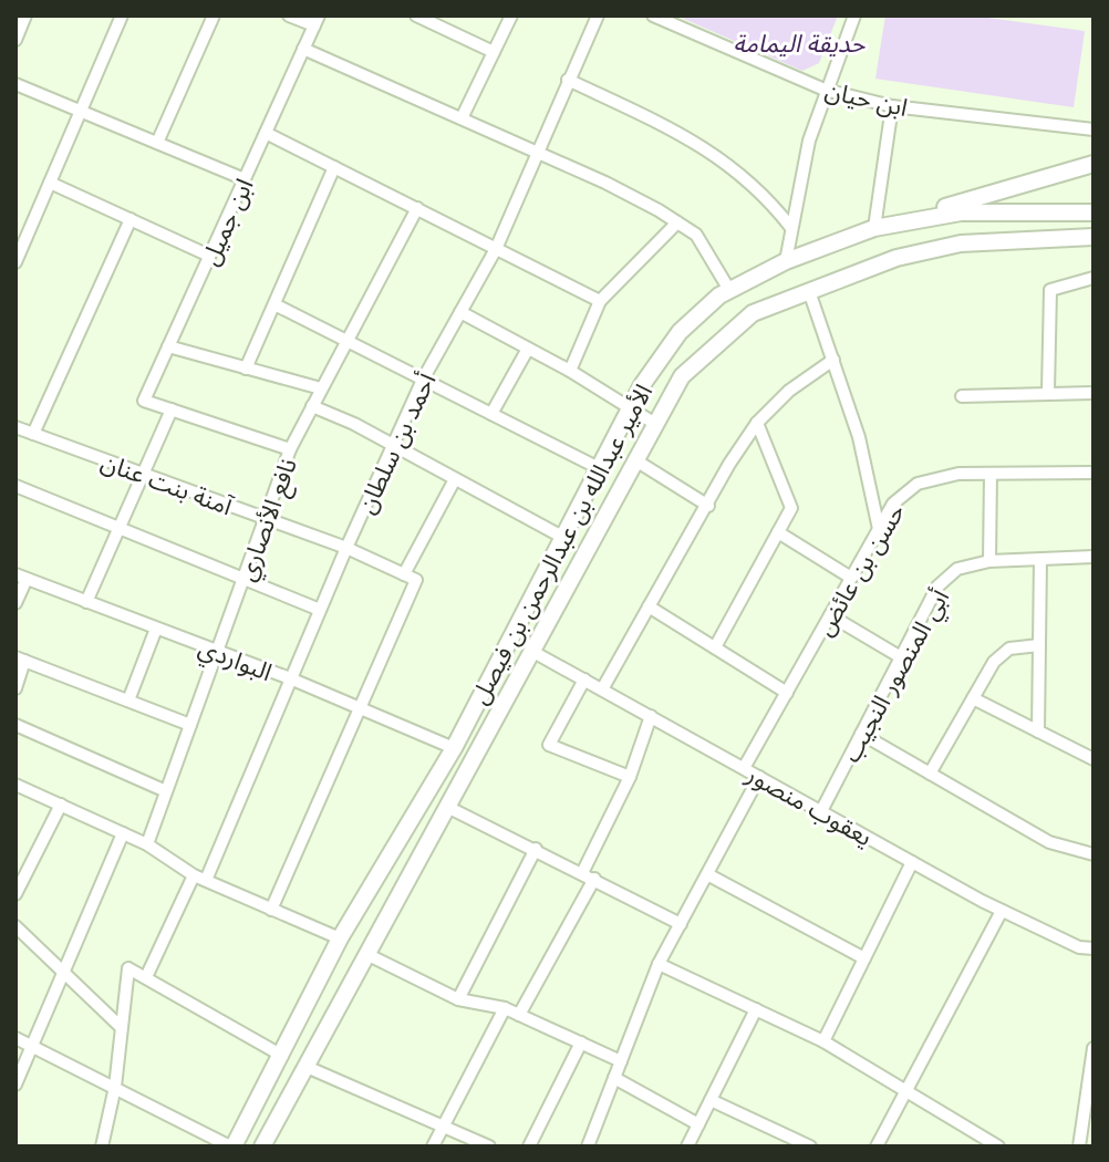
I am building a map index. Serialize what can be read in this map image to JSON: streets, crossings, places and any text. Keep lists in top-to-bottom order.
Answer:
{
  "streets": {
    "main road": ["الأمير عبدالله بن عبدالرحمن بن فيصل"],
    "street": [
      "ابن حيان",
      "ابن جميل",
      "أحمد بن سلطان",
      "آمنة بنت عنان",
      "نافع الأنصاري",
      "حسن بن عائض",
      "البواردي",
      "أبي المنصور النجيب",
      "يعقوب منصور"
    ]
  },
  "crossings": [
    ["ابن جميل", "نافع الأنصاري"],
    ["أحمد بن سلطان", "آمنة بنت عنان"],
    ["أحمد بن سلطان", "البواردي"],
    ["آمنة بنت عنان", "نافع الأنصاري"],
    ["آمنة بنت عنان", "البواردي"],
    ["نافع الأنصاري", "البواردي"],
    ["الأمير عبدالله بن عبدالرحمن بن فيصل", "البواردي"],
    ["الأمير عبدالله بن عبدالرحمن بن فيصل", "يعقوب منصور"],
    ["حسن بن عائض", "يعقوب منصور"],
    ["أبي المنصور النجيب", "يعقوب منصور"]
  ],
  "parks": ["حديقة اليمامة"]
}
